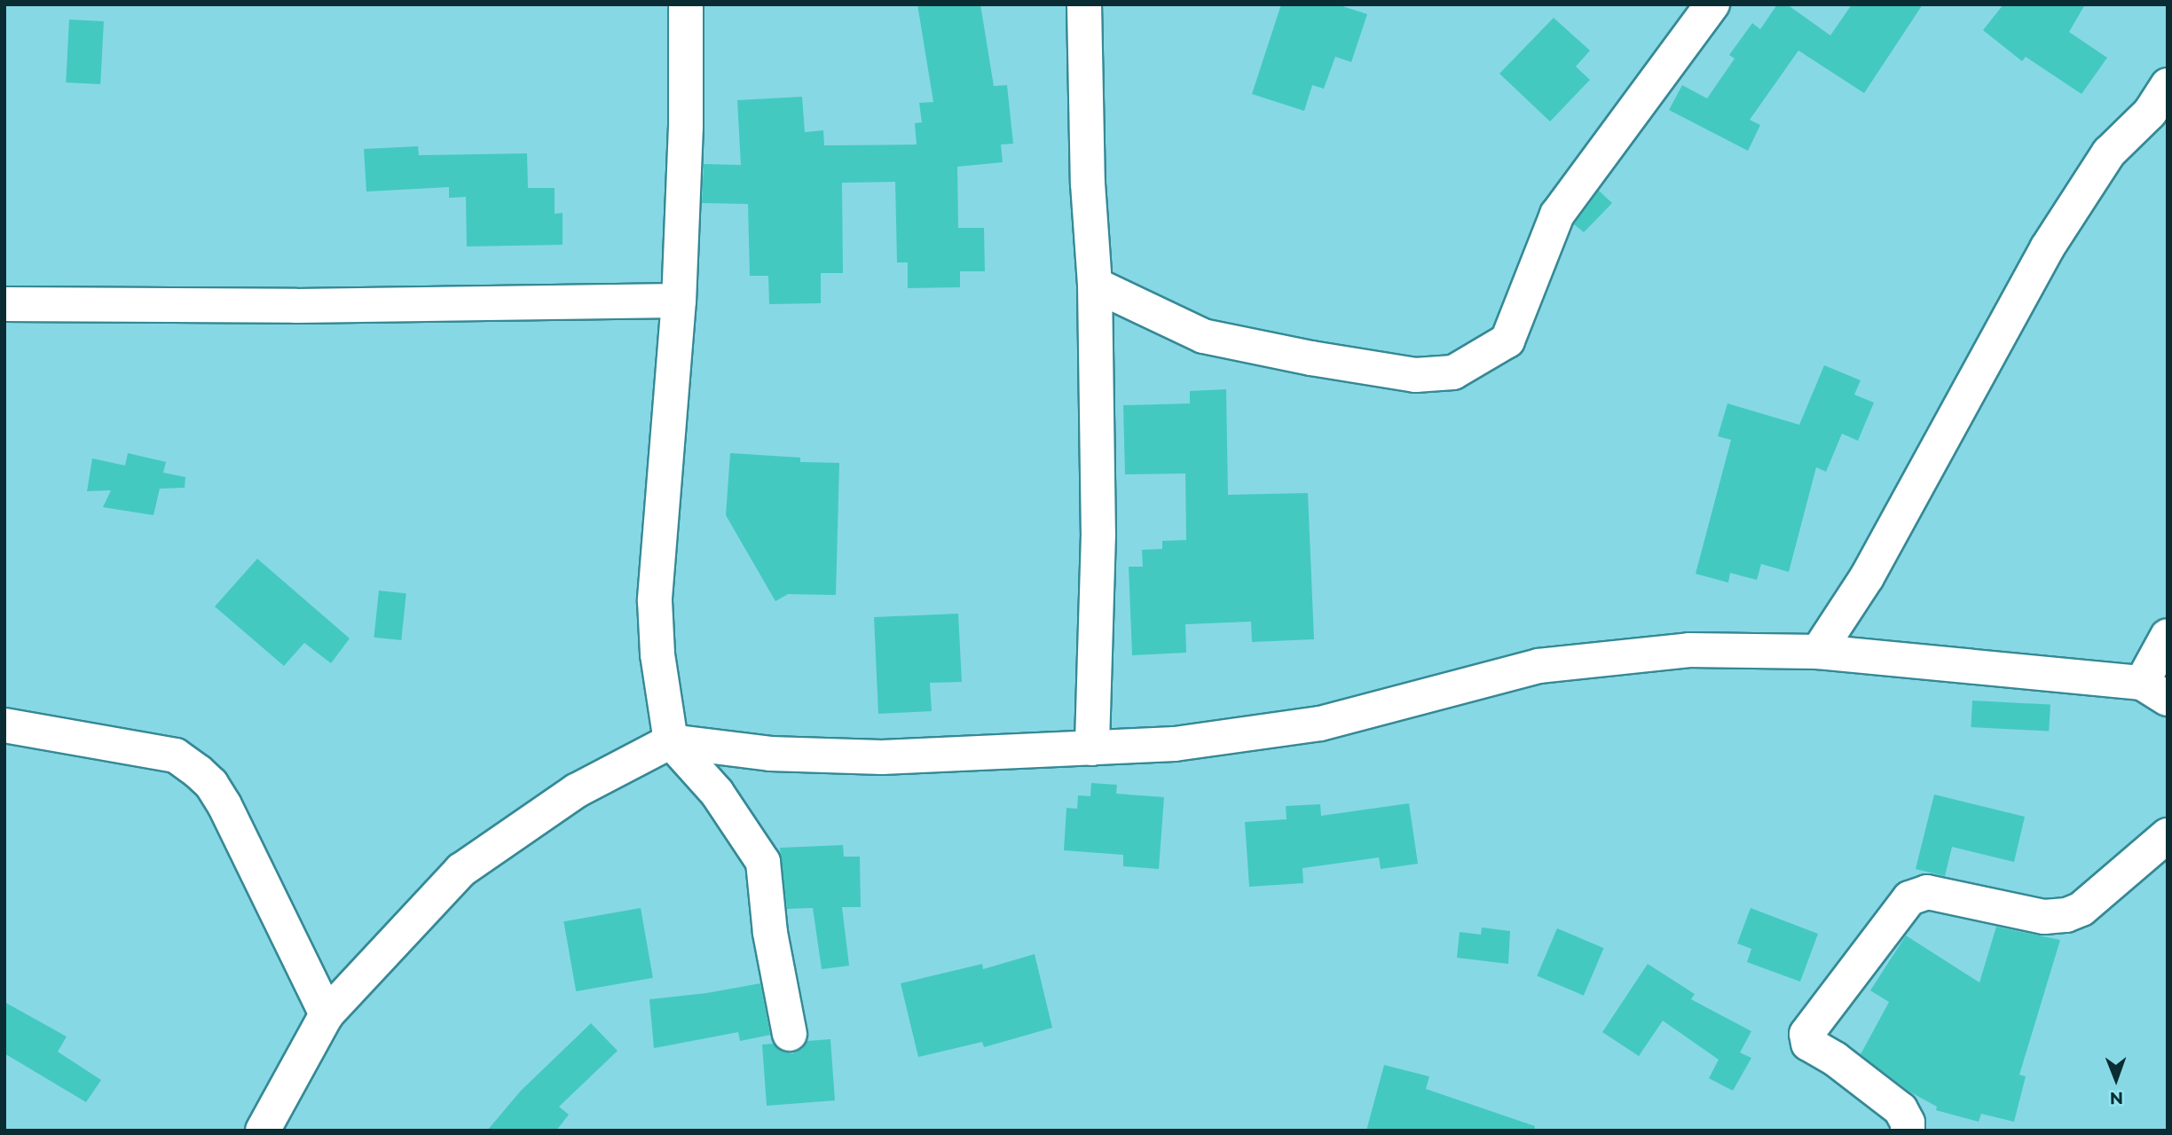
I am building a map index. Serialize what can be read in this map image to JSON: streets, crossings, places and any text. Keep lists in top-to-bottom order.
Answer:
{
  "north": "bottom"
}
